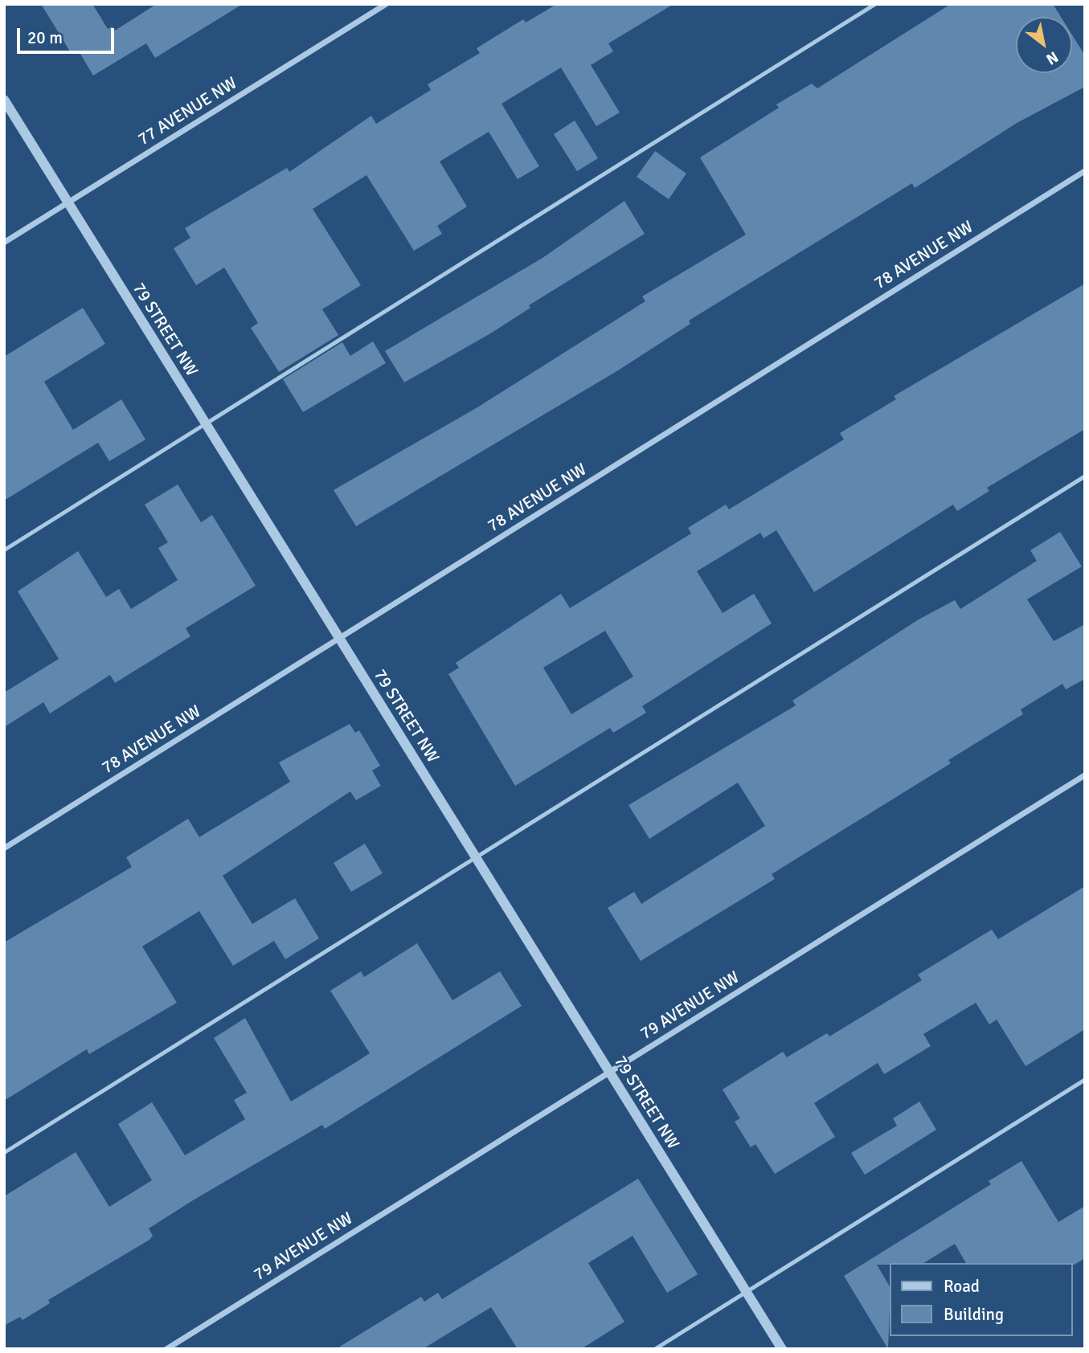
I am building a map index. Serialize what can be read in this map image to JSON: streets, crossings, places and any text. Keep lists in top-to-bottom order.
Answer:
{
  "streets": {
    "street": [
      "77 AVENUE NW",
      "78 AVENUE NW",
      "79 STREET NW",
      "79 AVENUE NW"
    ]
  },
  "crossings": [
    ["77 AVENUE NW", "79 STREET NW"],
    ["78 AVENUE NW", "79 STREET NW"],
    ["79 STREET NW", "79 AVENUE NW"]
  ],
  "legend": ["Road", "Building"],
  "scale_bar": "20 m",
  "north": "bottom right"
}
